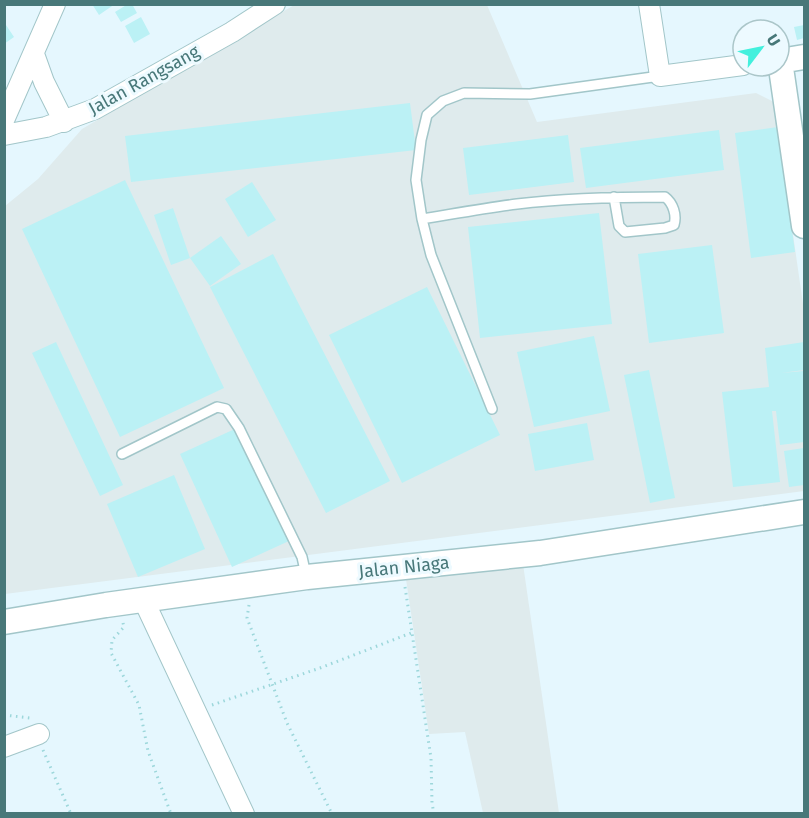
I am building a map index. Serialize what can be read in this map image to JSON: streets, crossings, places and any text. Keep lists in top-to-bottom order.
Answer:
{
  "streets": {
    "street": ["Jalan Rangsang", "Jalan Niaga"]
  },
  "north": "top right"
}
